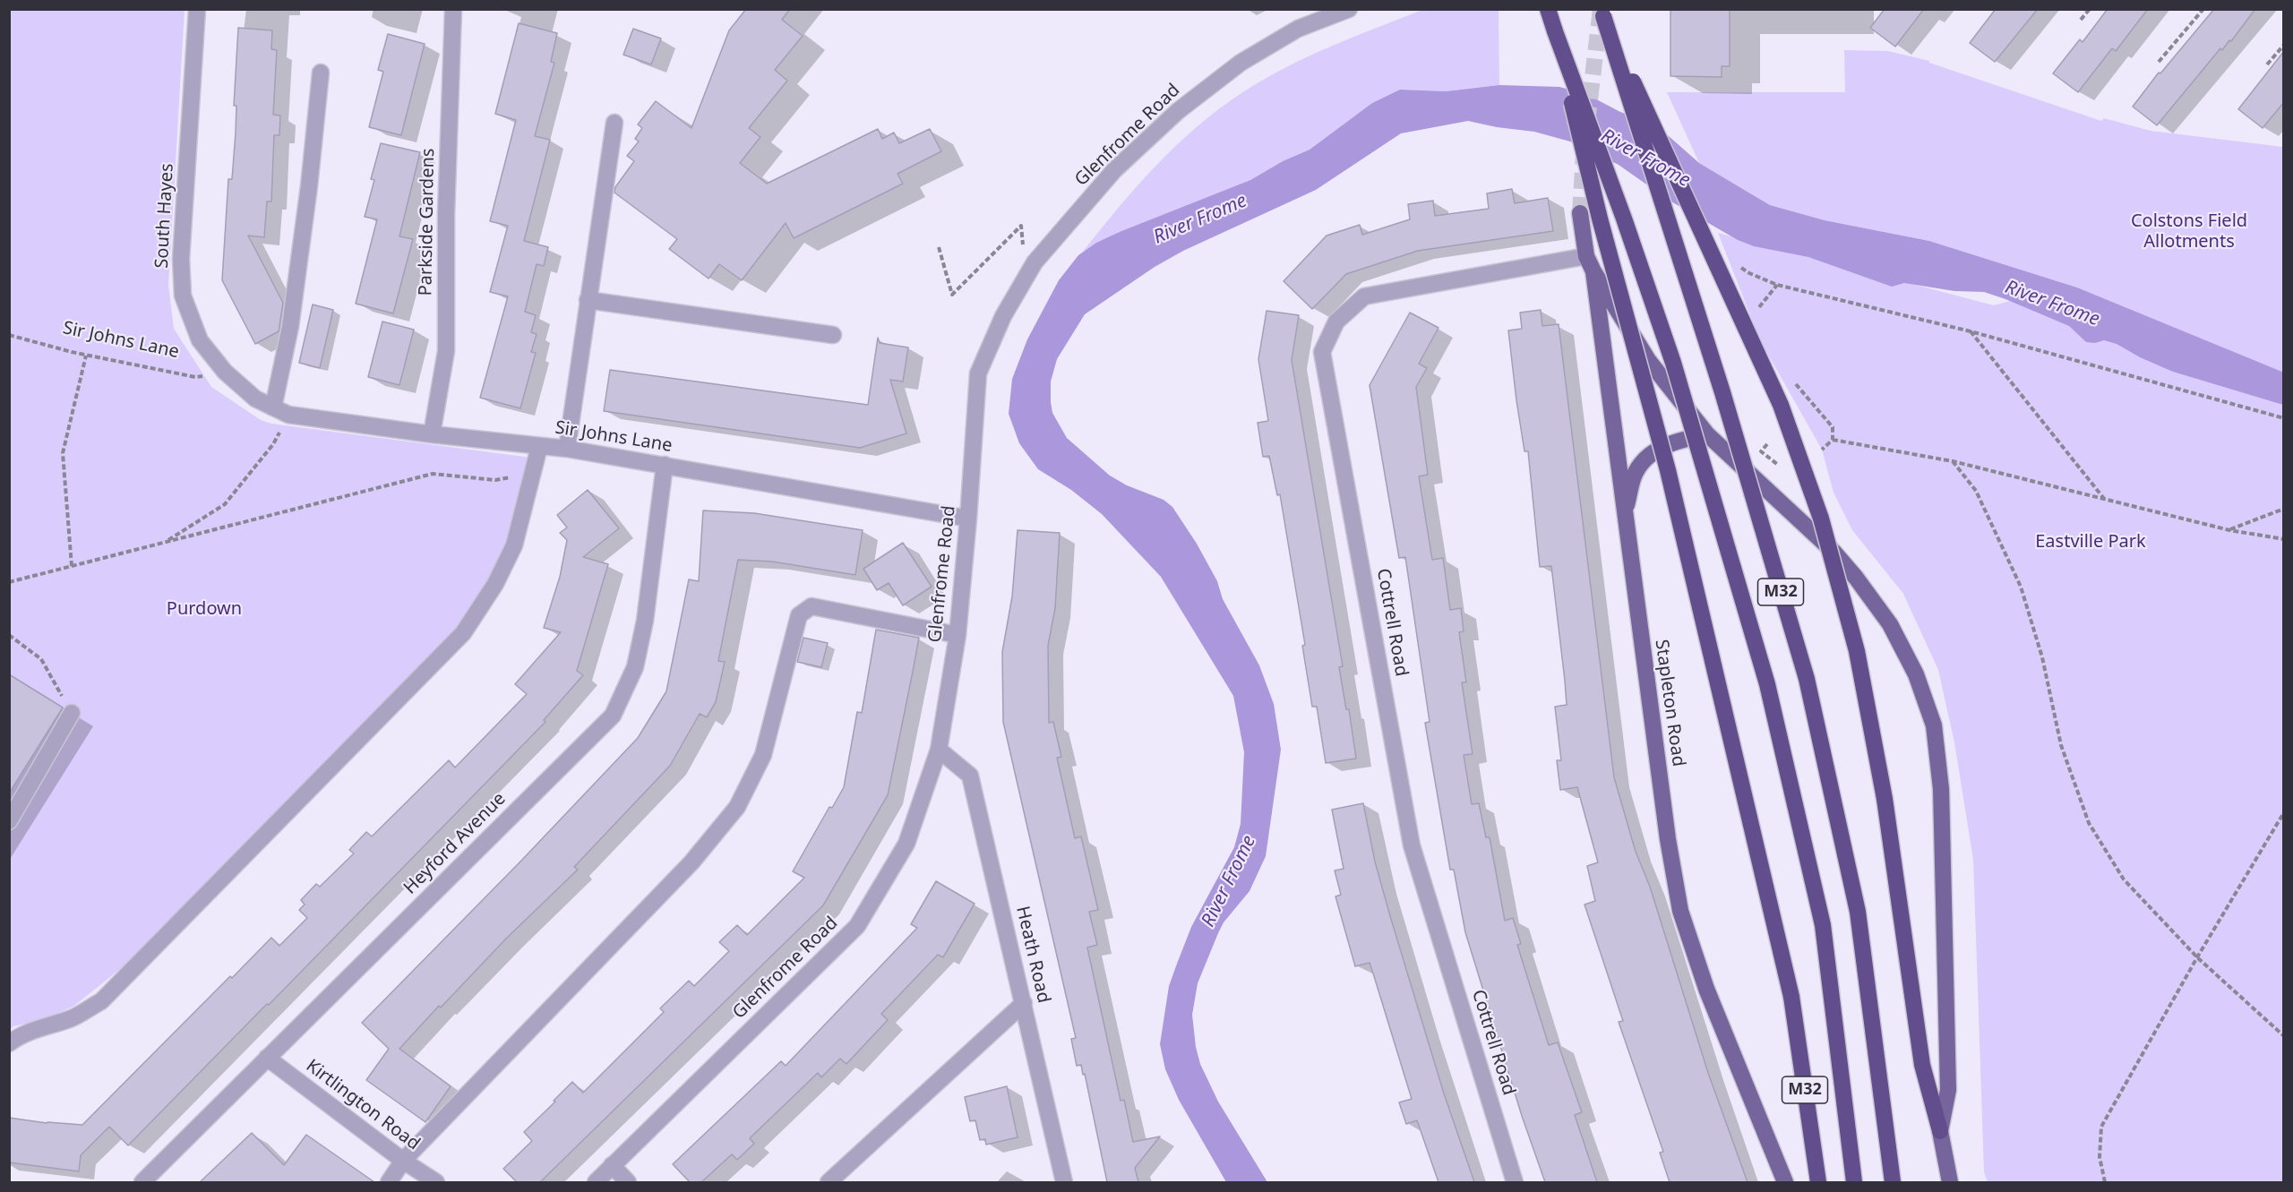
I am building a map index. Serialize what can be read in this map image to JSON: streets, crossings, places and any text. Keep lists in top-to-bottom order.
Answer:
{
  "streets": {
    "highway": ["M32"],
    "main road": ["Stapleton Road"],
    "street": [
      "Glenfrome Road",
      "South Hayes",
      "Parkside Gardens",
      "Sir Johns Lane",
      "Cottrell Road",
      "Heyford Avenue",
      "Heath Road",
      "Kirtlington Road"
    ]
  },
  "crossings": [
    ["Glenfrome Road", "Sir Johns Lane"],
    ["Glenfrome Road", "Heath Road"],
    ["South Hayes", "Sir Johns Lane"],
    ["Parkside Gardens", "Sir Johns Lane"],
    ["Sir Johns Lane", "Heyford Avenue"],
    ["Cottrell Road", "Stapleton Road"],
    ["Heyford Avenue", "Kirtlington Road"]
  ],
  "water": ["River Frome"],
  "parks": ["Colstons Field Allotments", "Eastville Park", "Purdown"]
}
